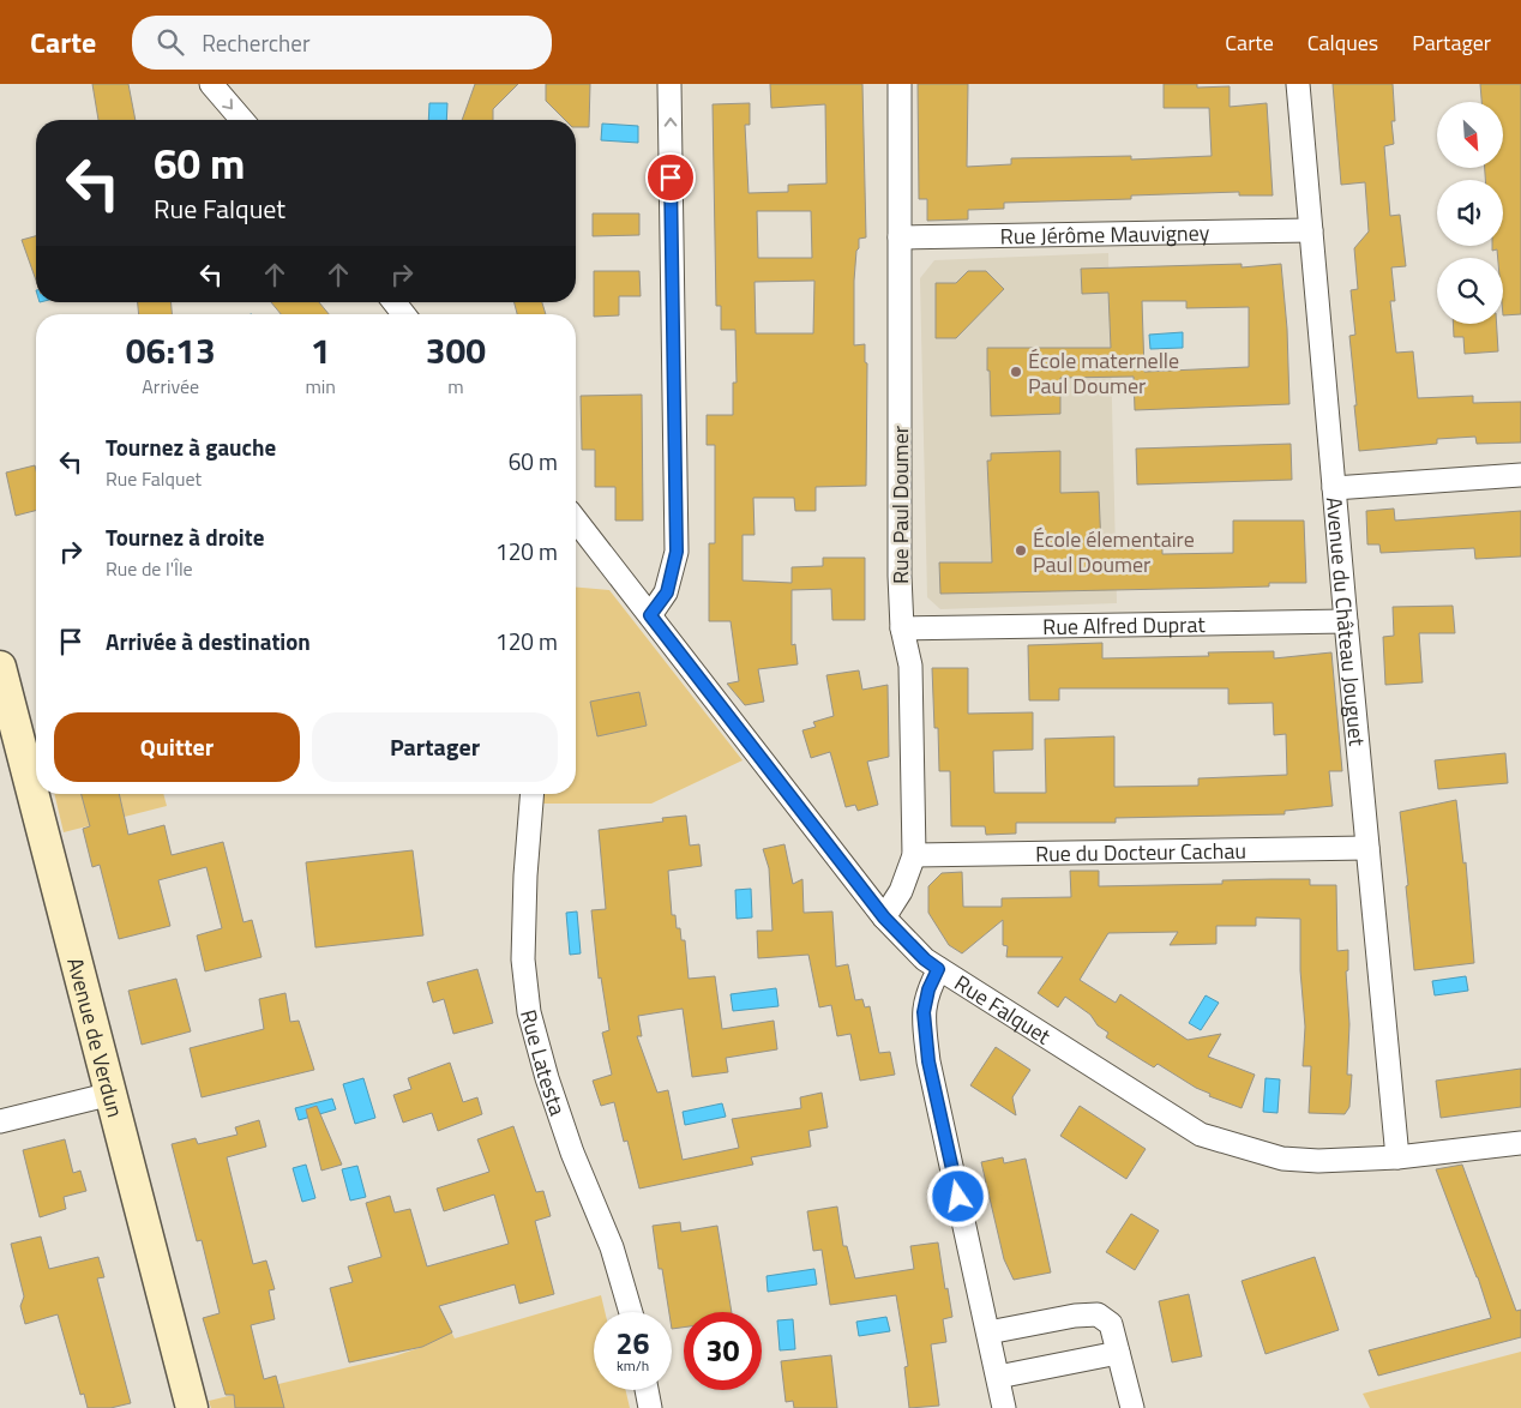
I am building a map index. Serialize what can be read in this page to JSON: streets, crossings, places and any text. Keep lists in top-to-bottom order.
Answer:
{
  "streets": {
    "street": [
      "Rue Jérôme Mauvigney",
      "Rue Paul Doumer",
      "Avenue du Château Jouguet",
      "Rue Alfred Duprat",
      "Rue du Docteur Cachau",
      "Rue Falquet",
      "Avenue de Verdun",
      "Rue Latesta"
    ]
  },
  "crossings": [
    ["Rue Jérôme Mauvigney", "Rue Paul Doumer"],
    ["Rue Jérôme Mauvigney", "Avenue du Château Jouguet"],
    ["Rue Paul Doumer", "Rue Alfred Duprat"],
    ["Rue Paul Doumer", "Rue du Docteur Cachau"],
    ["Rue Paul Doumer", "Rue Falquet"],
    ["Avenue du Château Jouguet", "Rue Alfred Duprat"],
    ["Avenue du Château Jouguet", "Rue du Docteur Cachau"],
    ["Avenue du Château Jouguet", "Rue Falquet"]
  ],
  "places": ["École maternelle Paul Doumer", "École élementaire Paul Doumer"],
  "north": "bottom right",
  "page": {
    "header": "Carte",
    "search": "Rechercher",
    "nav": ["Carte", "Calques", "Partager"],
    "turn": ["60 m", "Rue Falquet"],
    "eta": [
      "06:13",
      "Arrivée",
      "1",
      "min",
      "300",
      "m"
    ],
    "list": [
      {
        "name": "Tournez à gauche",
        "note": "Rue Falquet",
        "value": "60 m"
      },
      {
        "name": "Tournez à droite",
        "note": "Rue de l'Île",
        "value": "120 m"
      },
      {
        "name": "Arrivée à destination",
        "value": "120 m"
      }
    ],
    "buttons": ["Quitter", "Partager"],
    "speed": "26 km/h",
    "limit": "30"
  }
}
